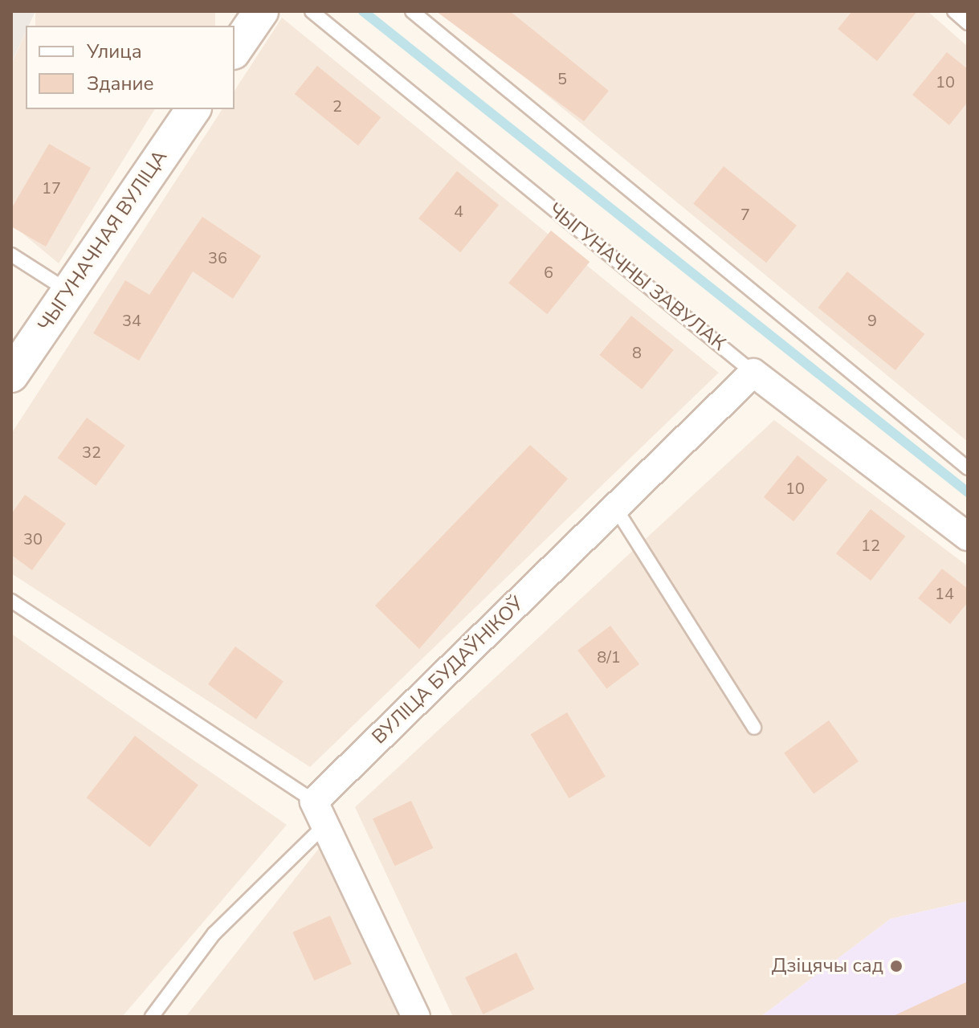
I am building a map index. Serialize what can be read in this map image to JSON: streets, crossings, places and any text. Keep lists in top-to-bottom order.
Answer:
{
  "streets": {
    "street": ["ЧЫГУНАЧНАЯ ВУЛІЦА", "ЧЫГУНАЧНЫ ЗАВУЛАК", "ВУЛІЦА БУДАЎНІКОЎ"]
  },
  "crossings": [
    ["ЧЫГУНАЧНЫ ЗАВУЛАК", "ВУЛІЦА БУДАЎНІКОЎ"]
  ],
  "places": ["Дзіцячы сад"],
  "house_numbers": [
    "5",
    "10",
    "2",
    "17",
    "4",
    "7",
    "36",
    "6",
    "34",
    "9",
    "8",
    "32",
    "10",
    "30",
    "12",
    "14",
    "8/1"
  ],
  "legend": ["Улица", "Здание"]
}
